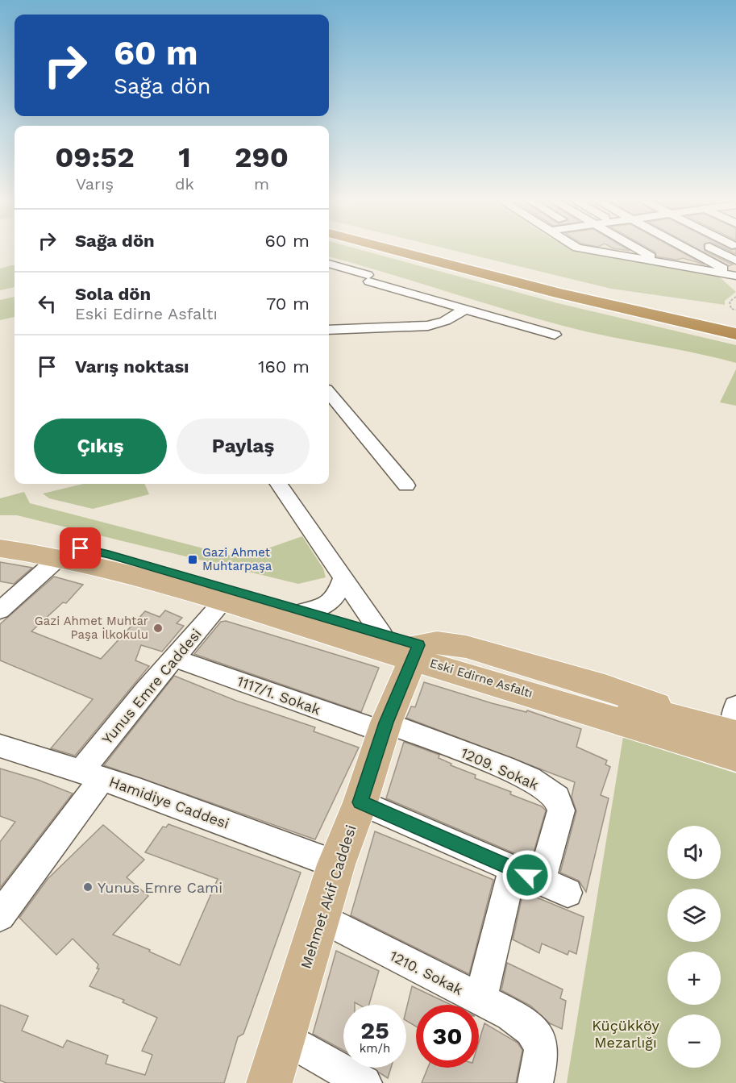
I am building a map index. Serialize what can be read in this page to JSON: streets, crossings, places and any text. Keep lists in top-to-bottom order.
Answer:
{
  "streets": {
    "main road": ["Eski Edirne Asfaltı", "Mehmet Akif Caddesi"],
    "street": [
      "Yunus Emre Caddesi",
      "1117/1. Sokak",
      "1209. Sokak",
      "Hamidiye Caddesi",
      "1210. Sokak"
    ]
  },
  "crossings": [
    ["Eski Edirne Asfaltı", "Yunus Emre Caddesi"],
    ["Eski Edirne Asfaltı", "Mehmet Akif Caddesi"],
    ["Yunus Emre Caddesi", "1117/1. Sokak"],
    ["Yunus Emre Caddesi", "Hamidiye Caddesi"],
    ["1117/1. Sokak", "1209. Sokak"],
    ["1117/1. Sokak", "Mehmet Akif Caddesi"],
    ["1209. Sokak", "Mehmet Akif Caddesi"],
    ["Hamidiye Caddesi", "Mehmet Akif Caddesi"],
    ["Mehmet Akif Caddesi", "1210. Sokak"]
  ],
  "parks": ["Küçükköy Mezarlığı"],
  "places": {
    "transit": ["Gazi Ahmet Muhtarpaşa"],
    "other": ["Gazi Ahmet Muhtar Paşa İlkokulu", "Yunus Emre Cami"]
  },
  "page": {
    "turn": ["60 m", "Sağa dön"],
    "eta": [
      "09:52",
      "Varış",
      "1",
      "dk",
      "290",
      "m"
    ],
    "list": [
      {
        "name": "Sağa dön",
        "value": "60 m"
      },
      {
        "name": "Sola dön",
        "note": "Eski Edirne Asfaltı",
        "value": "70 m"
      },
      {
        "name": "Varış noktası",
        "value": "160 m"
      }
    ],
    "buttons": ["Çıkış", "Paylaş"],
    "map_buttons": ["+", "−"],
    "speed": "25 km/h",
    "limit": "30"
  }
}
